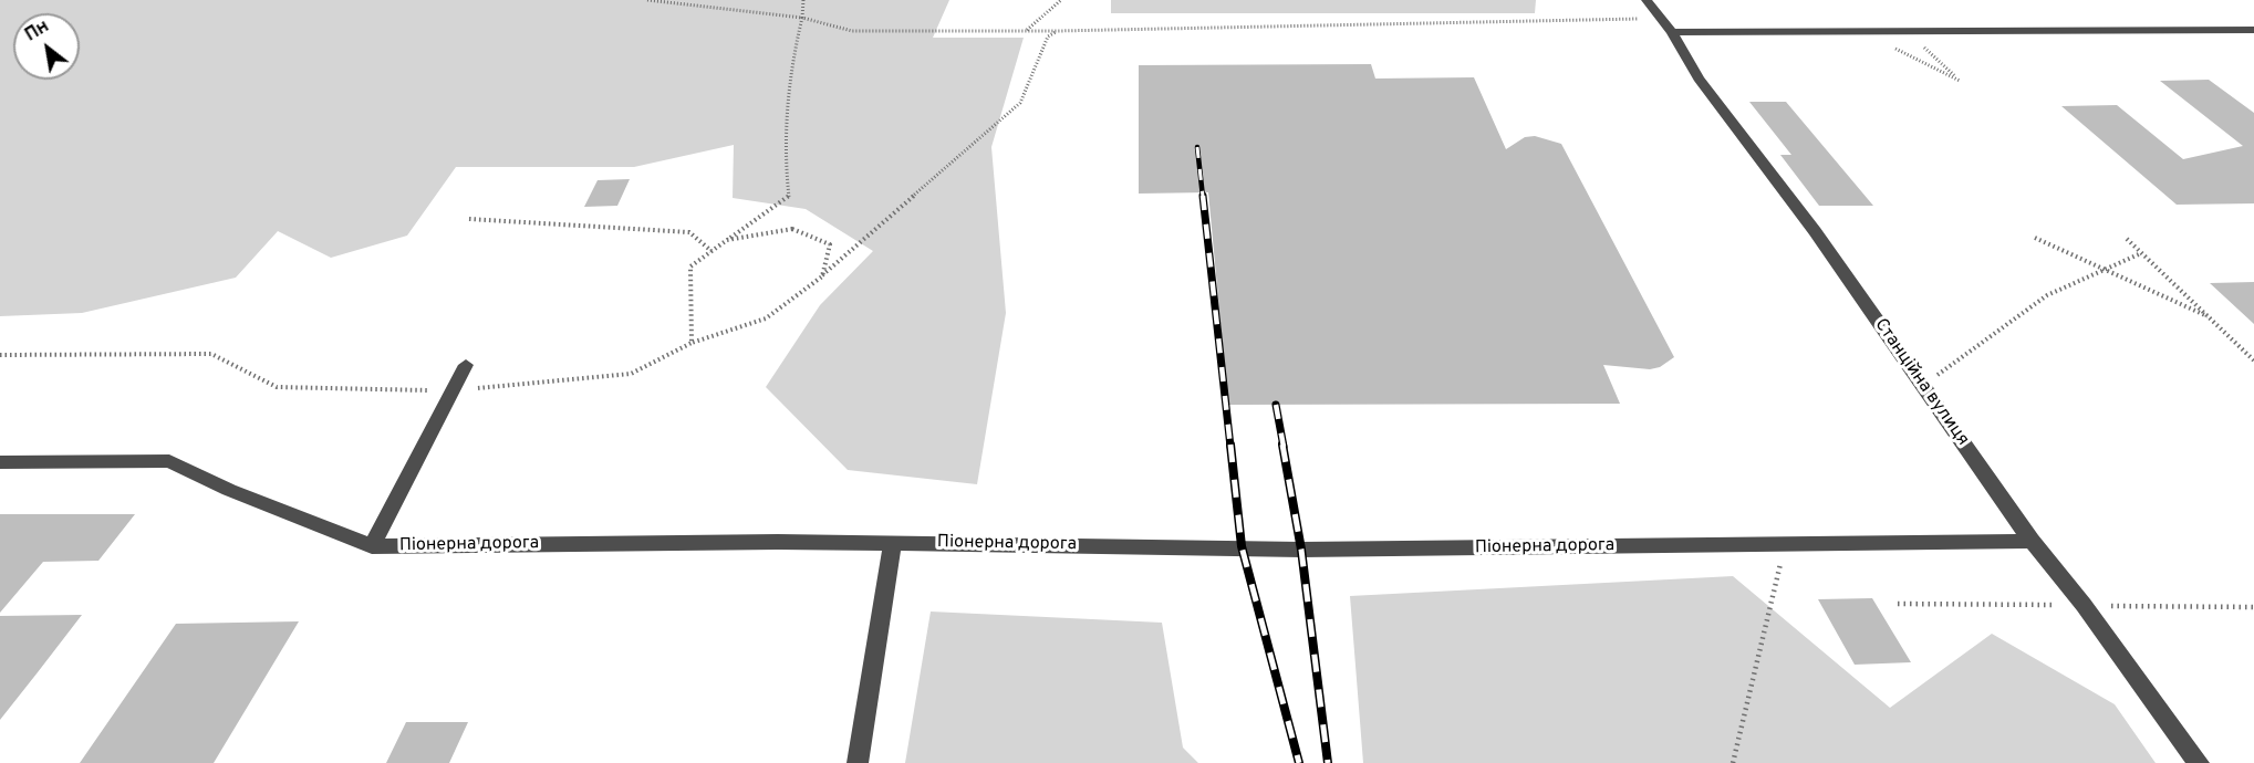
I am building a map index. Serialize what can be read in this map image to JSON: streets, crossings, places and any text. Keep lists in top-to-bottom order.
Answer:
{
  "streets": {
    "street": ["Станційна вулиця", "Піонерна дорога"]
  },
  "crossings": [
    ["Станційна вулиця", "Піонерна дорога"]
  ],
  "north": "top left"
}
